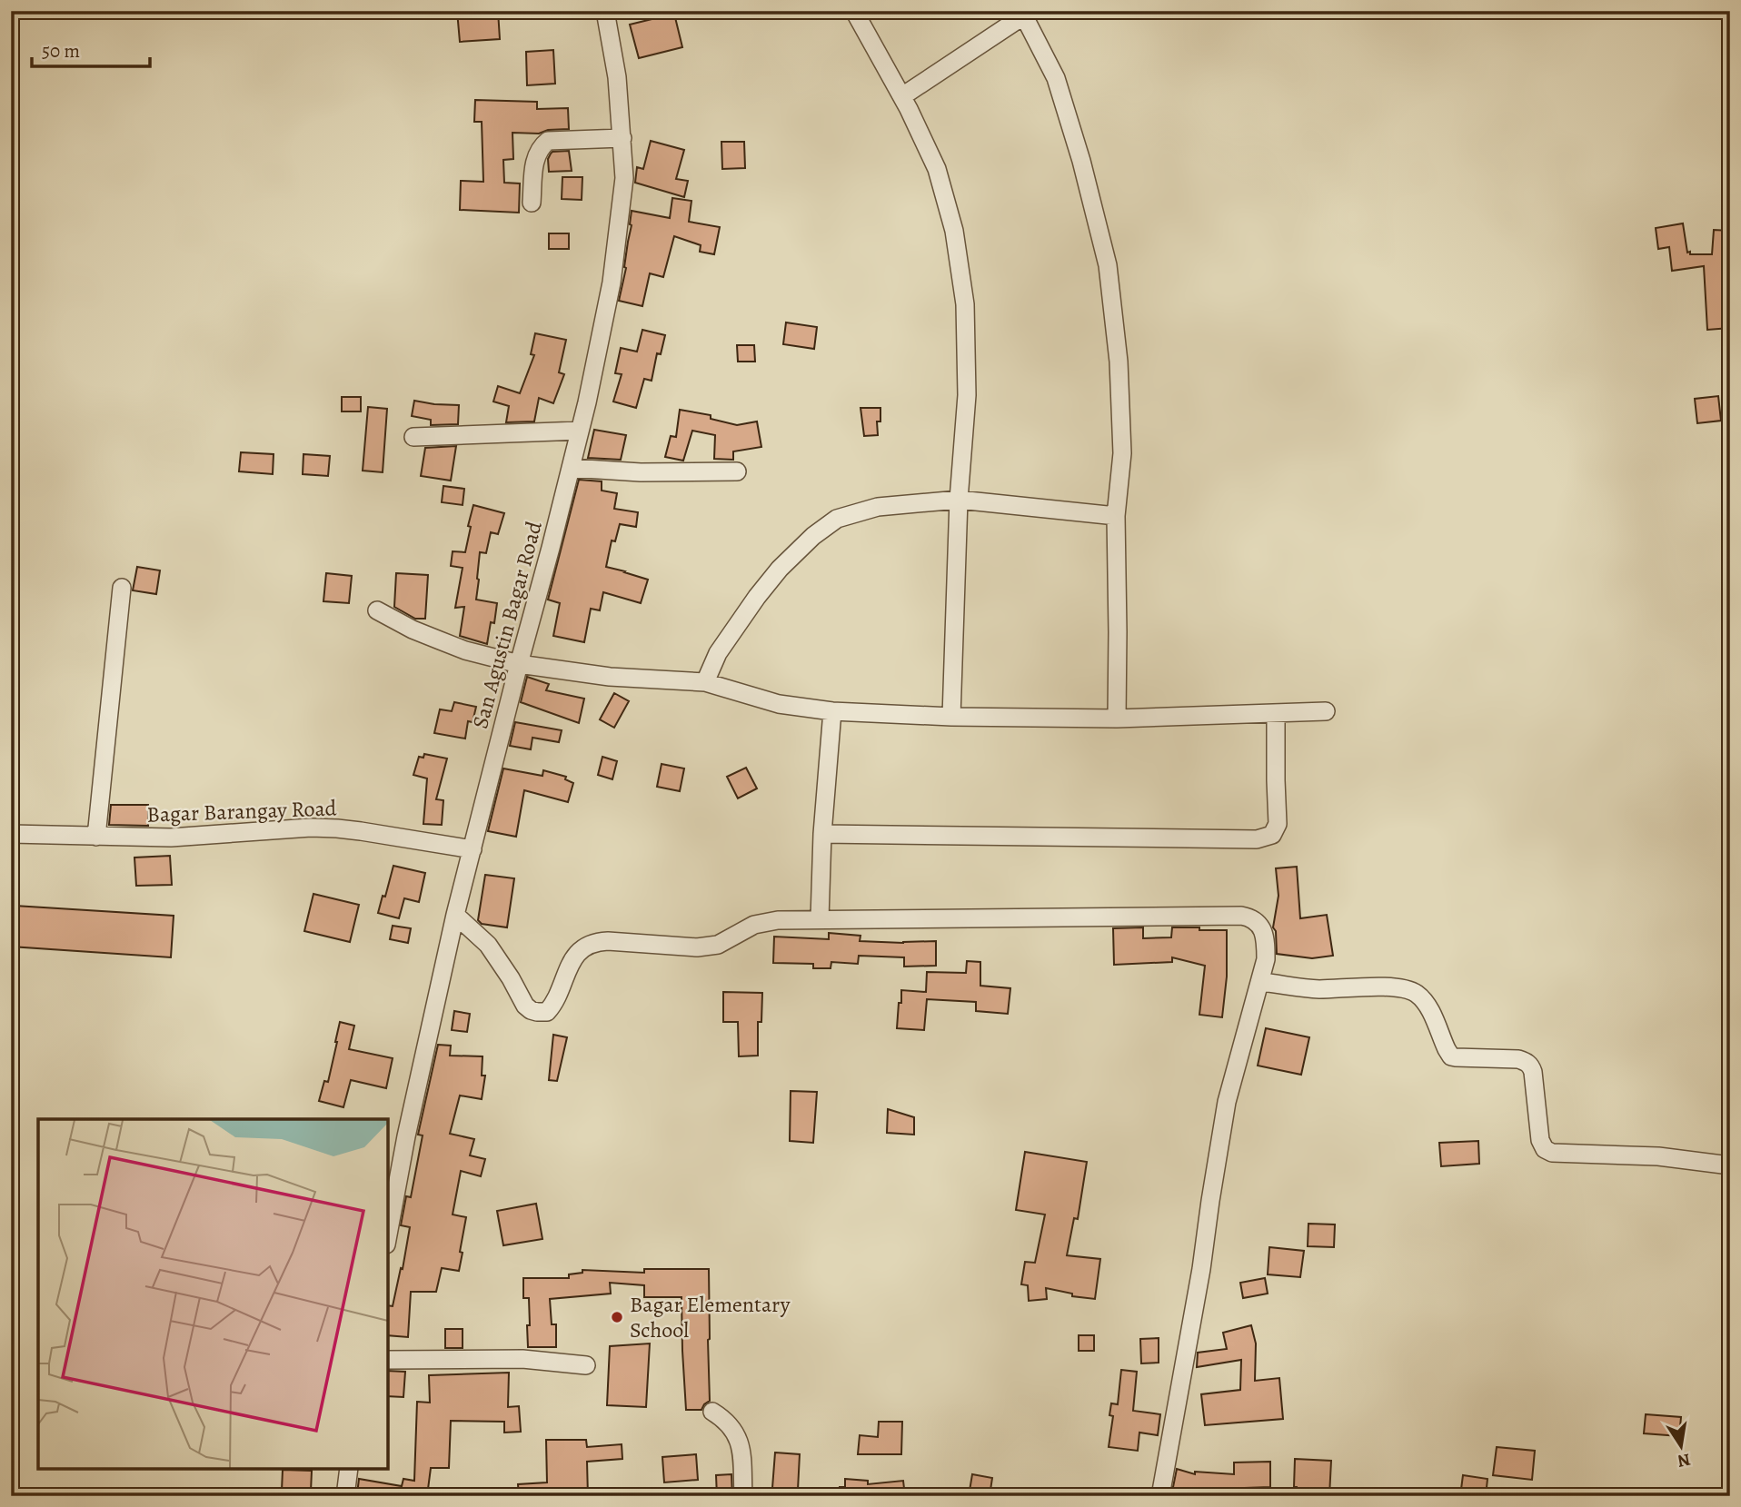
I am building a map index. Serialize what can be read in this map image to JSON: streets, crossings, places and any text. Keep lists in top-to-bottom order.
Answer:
{
  "streets": {
    "street": ["San Agustin Bagar Road", "Bagar Barangay Road"]
  },
  "crossings": [
    ["San Agustin Bagar Road", "Bagar Barangay Road"]
  ],
  "places": ["Bagar Elementary School"],
  "scale_bar": "50 m",
  "north": "bottom"
}
